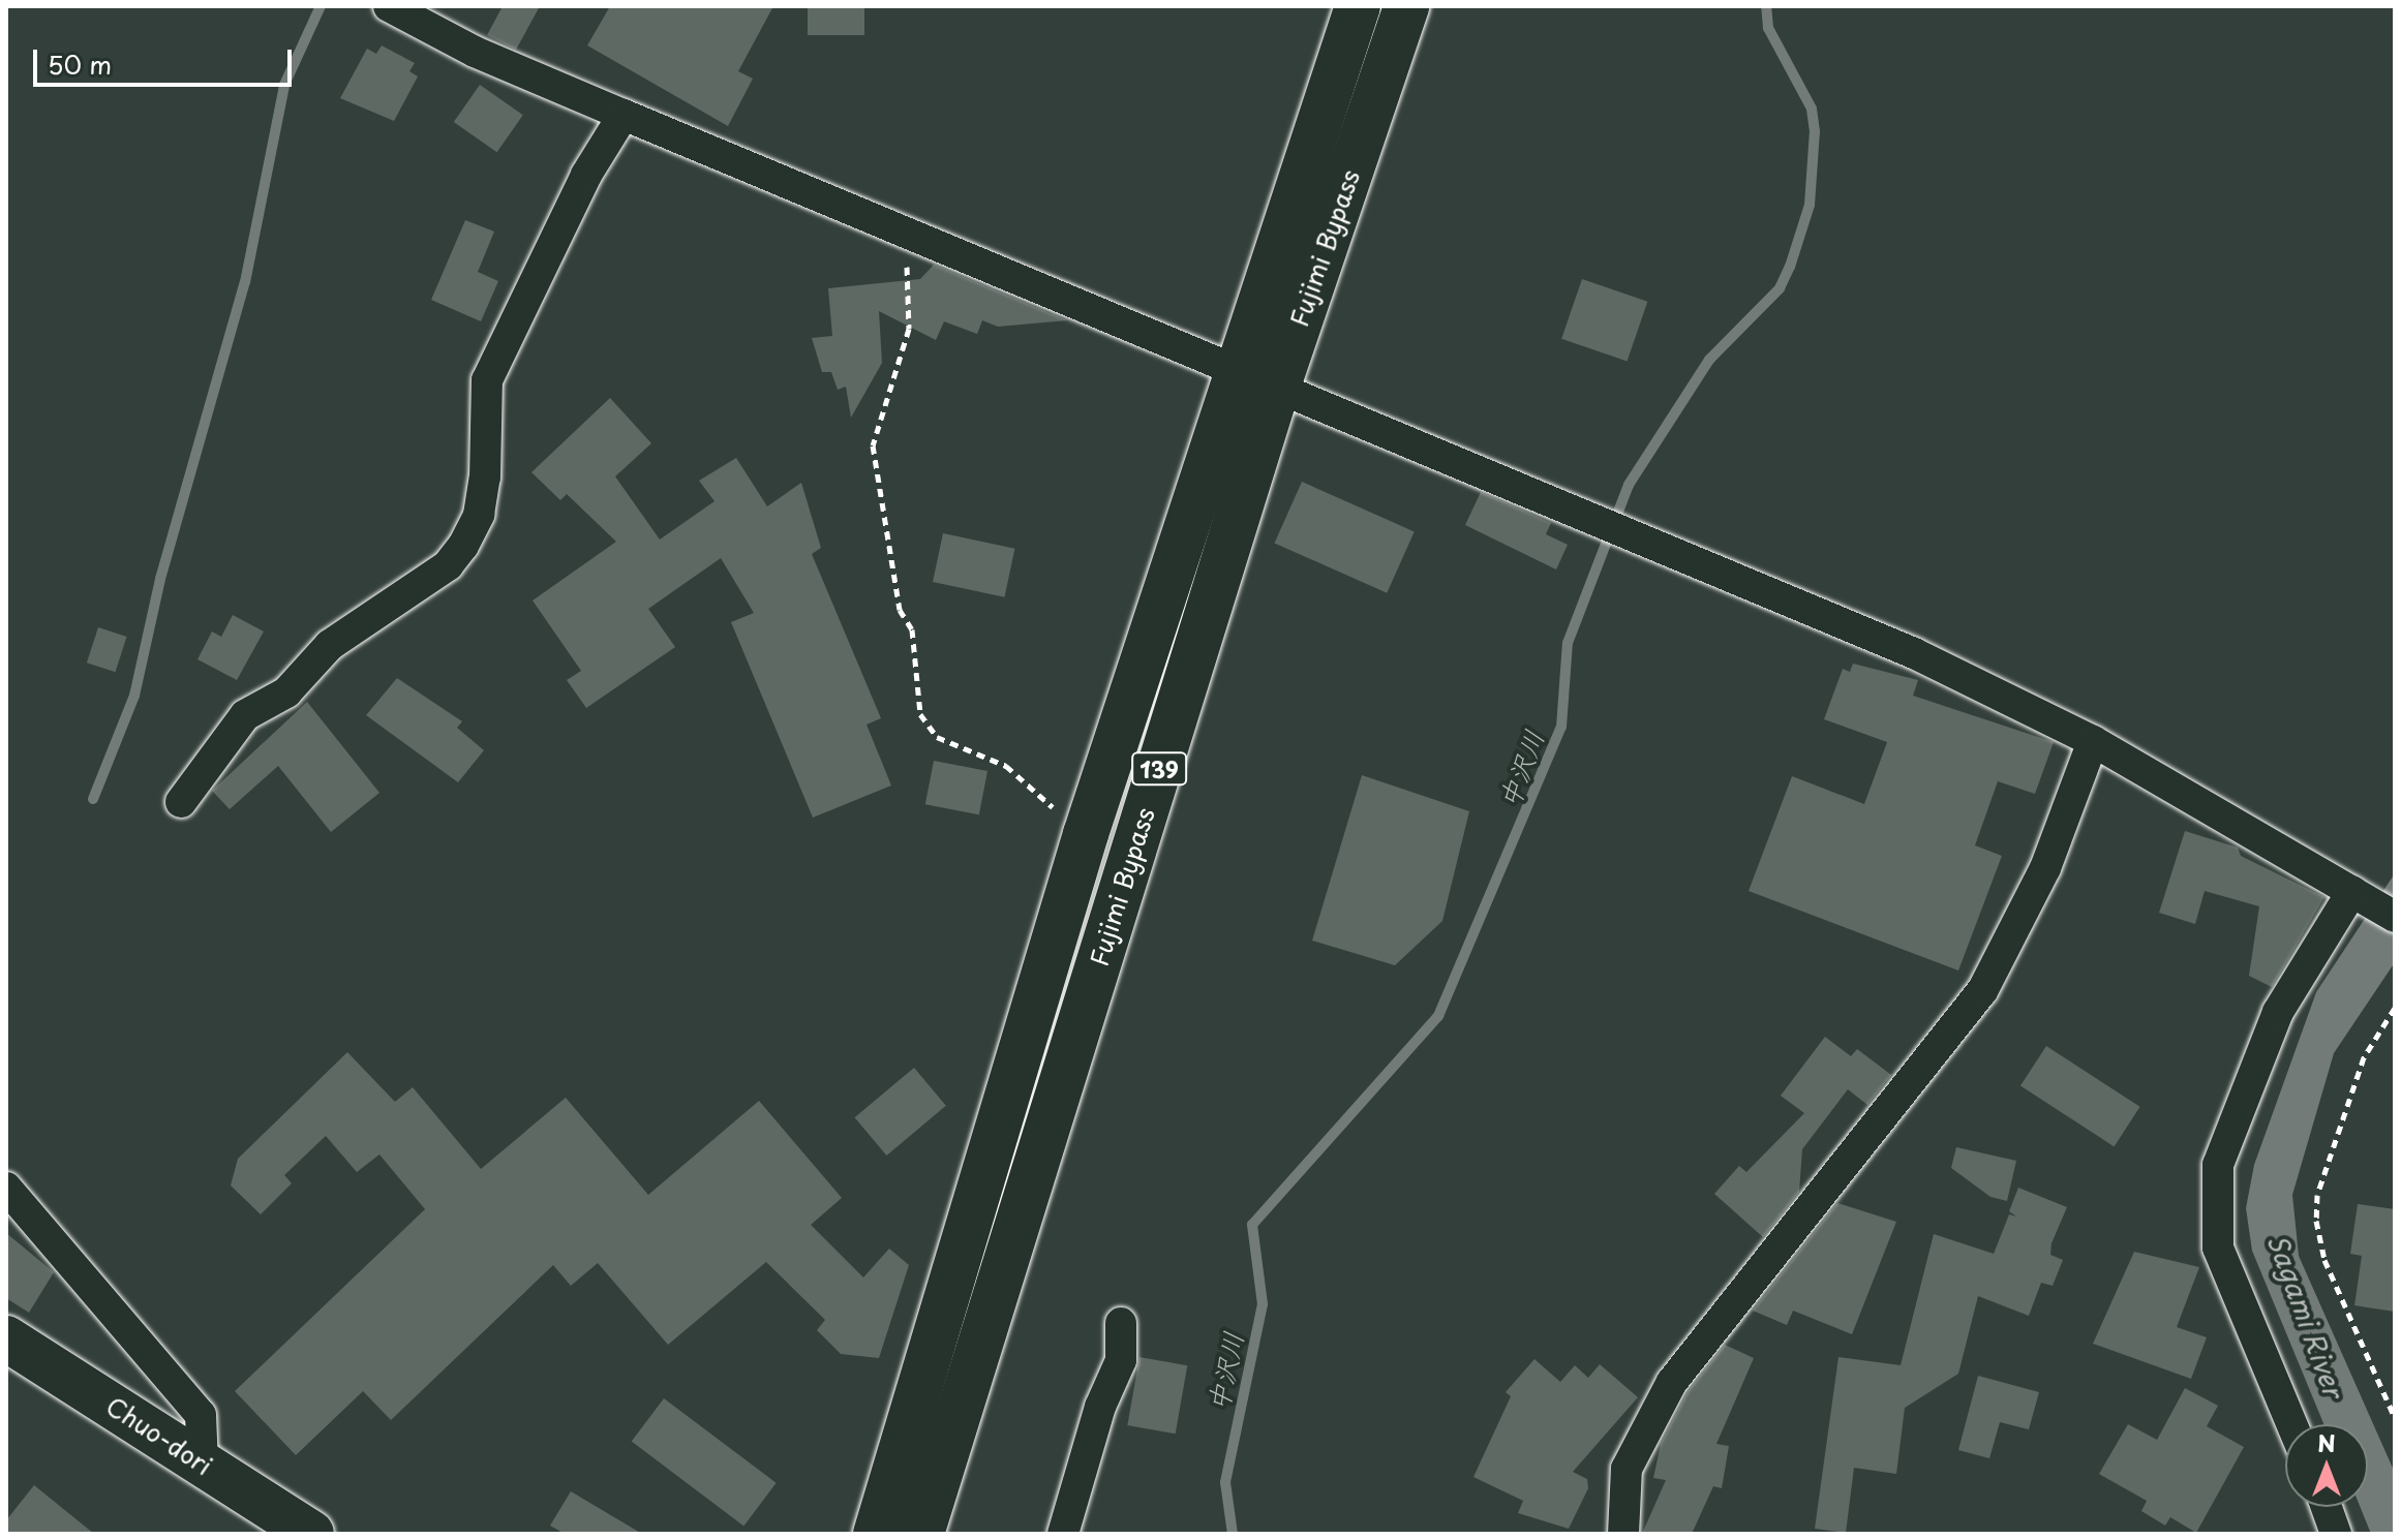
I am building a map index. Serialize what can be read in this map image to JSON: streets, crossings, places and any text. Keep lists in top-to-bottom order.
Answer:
{
  "streets": {
    "main road": ["Fujimi Bypass", "139", "Chuo-dori"]
  },
  "water": ["中沢川", "Sagami River"],
  "scale_bar": "50 m",
  "north": "top"
}
